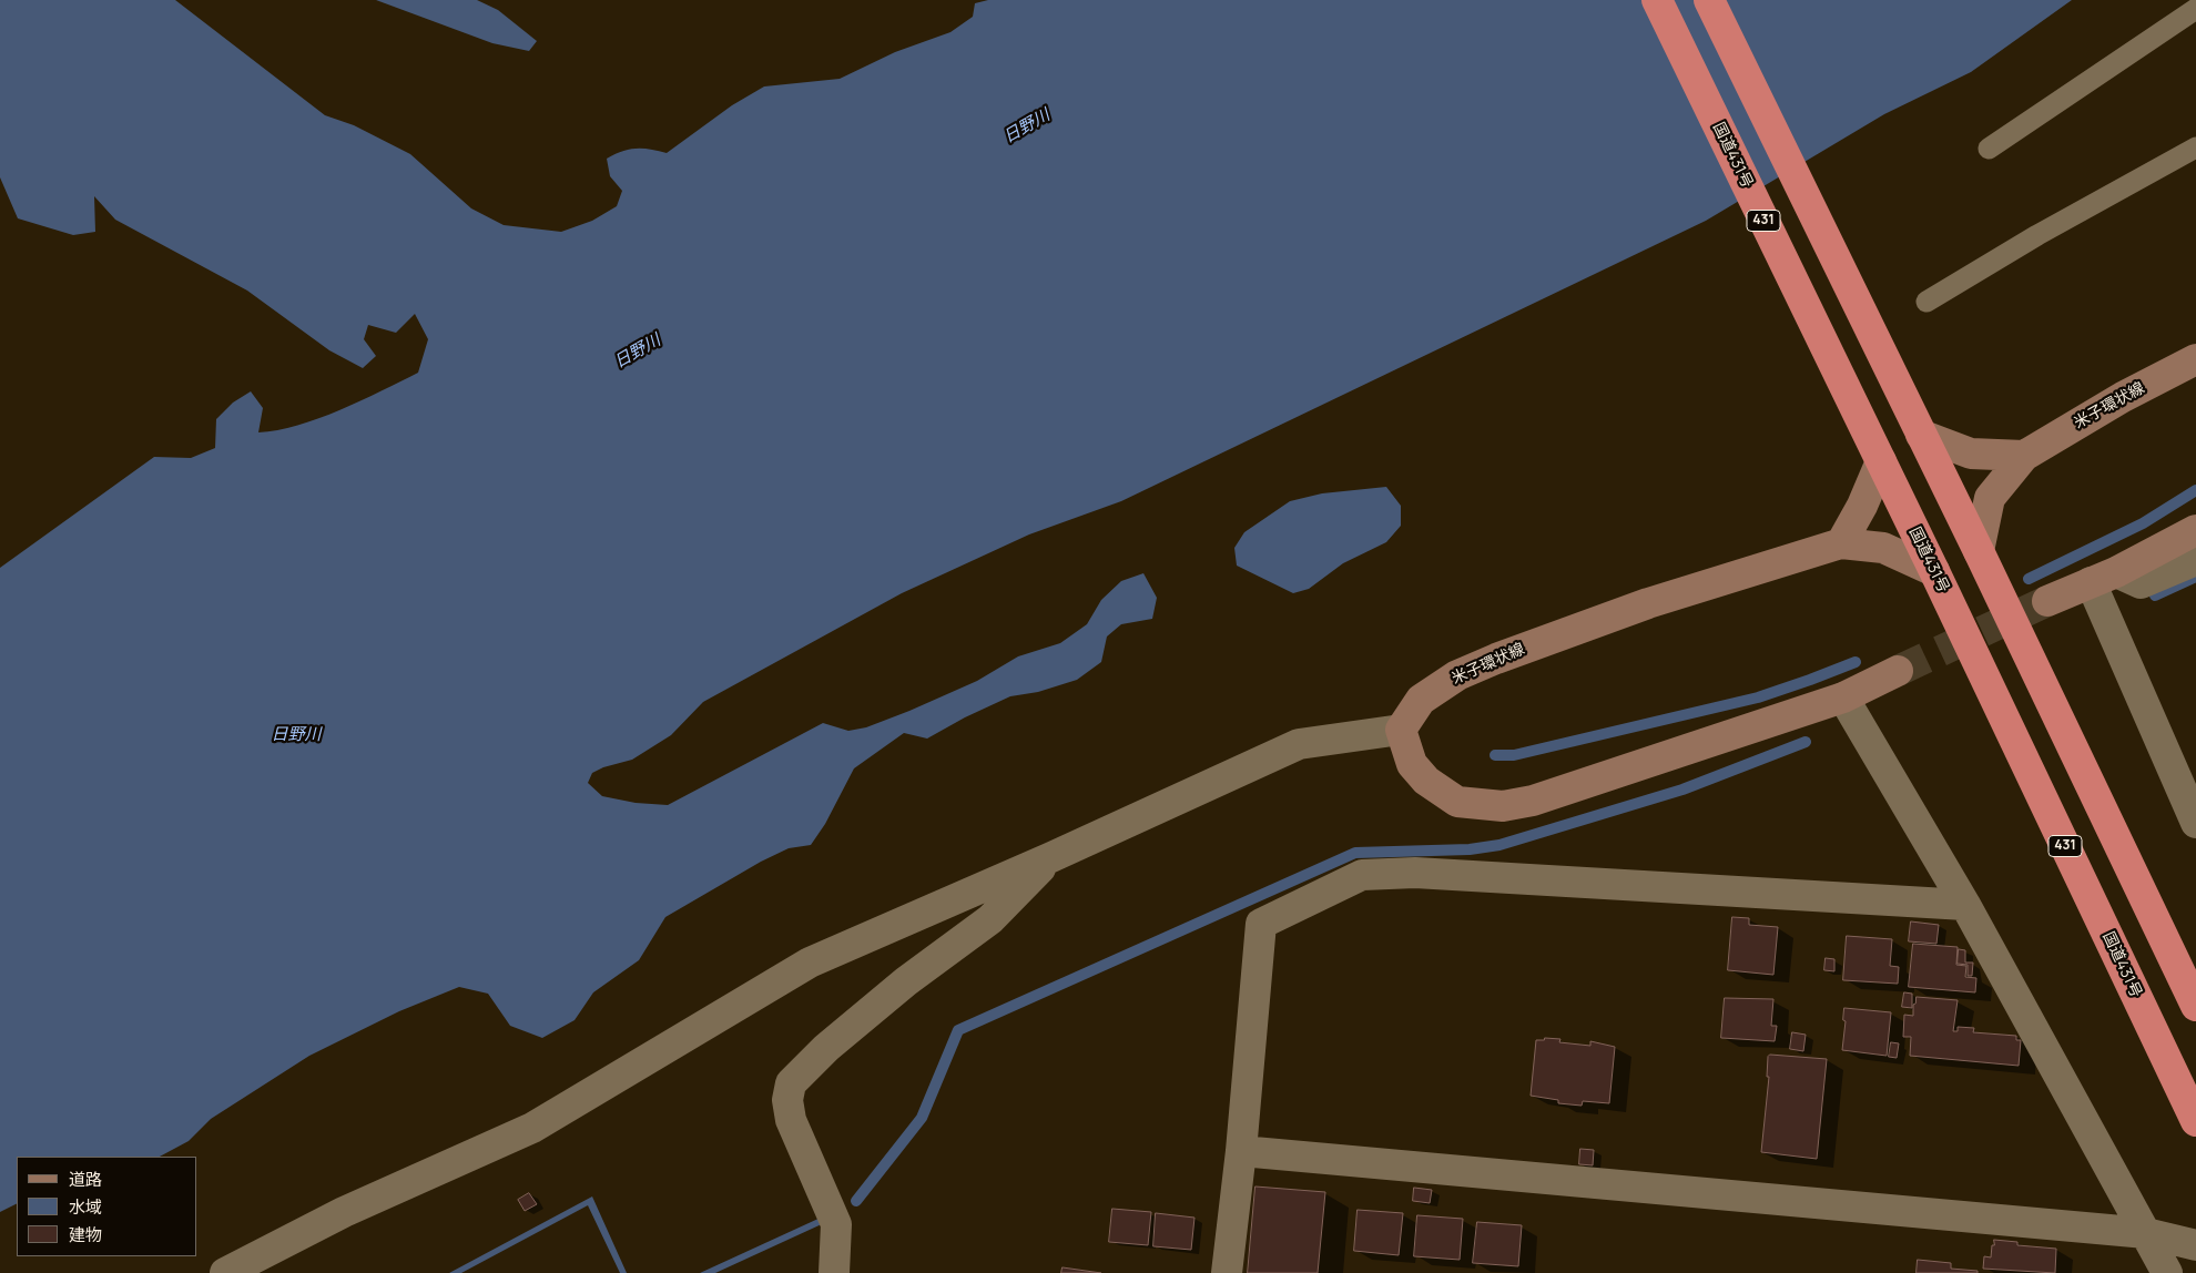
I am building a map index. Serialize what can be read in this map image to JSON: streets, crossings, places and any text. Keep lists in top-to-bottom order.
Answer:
{
  "streets": {
    "highway": ["国道431号", "431"],
    "main road": ["米子環状線"]
  },
  "crossings": [
    ["国道431号", "米子環状線"]
  ],
  "water": ["日野川"],
  "legend": ["道路", "水域", "建物"]
}
